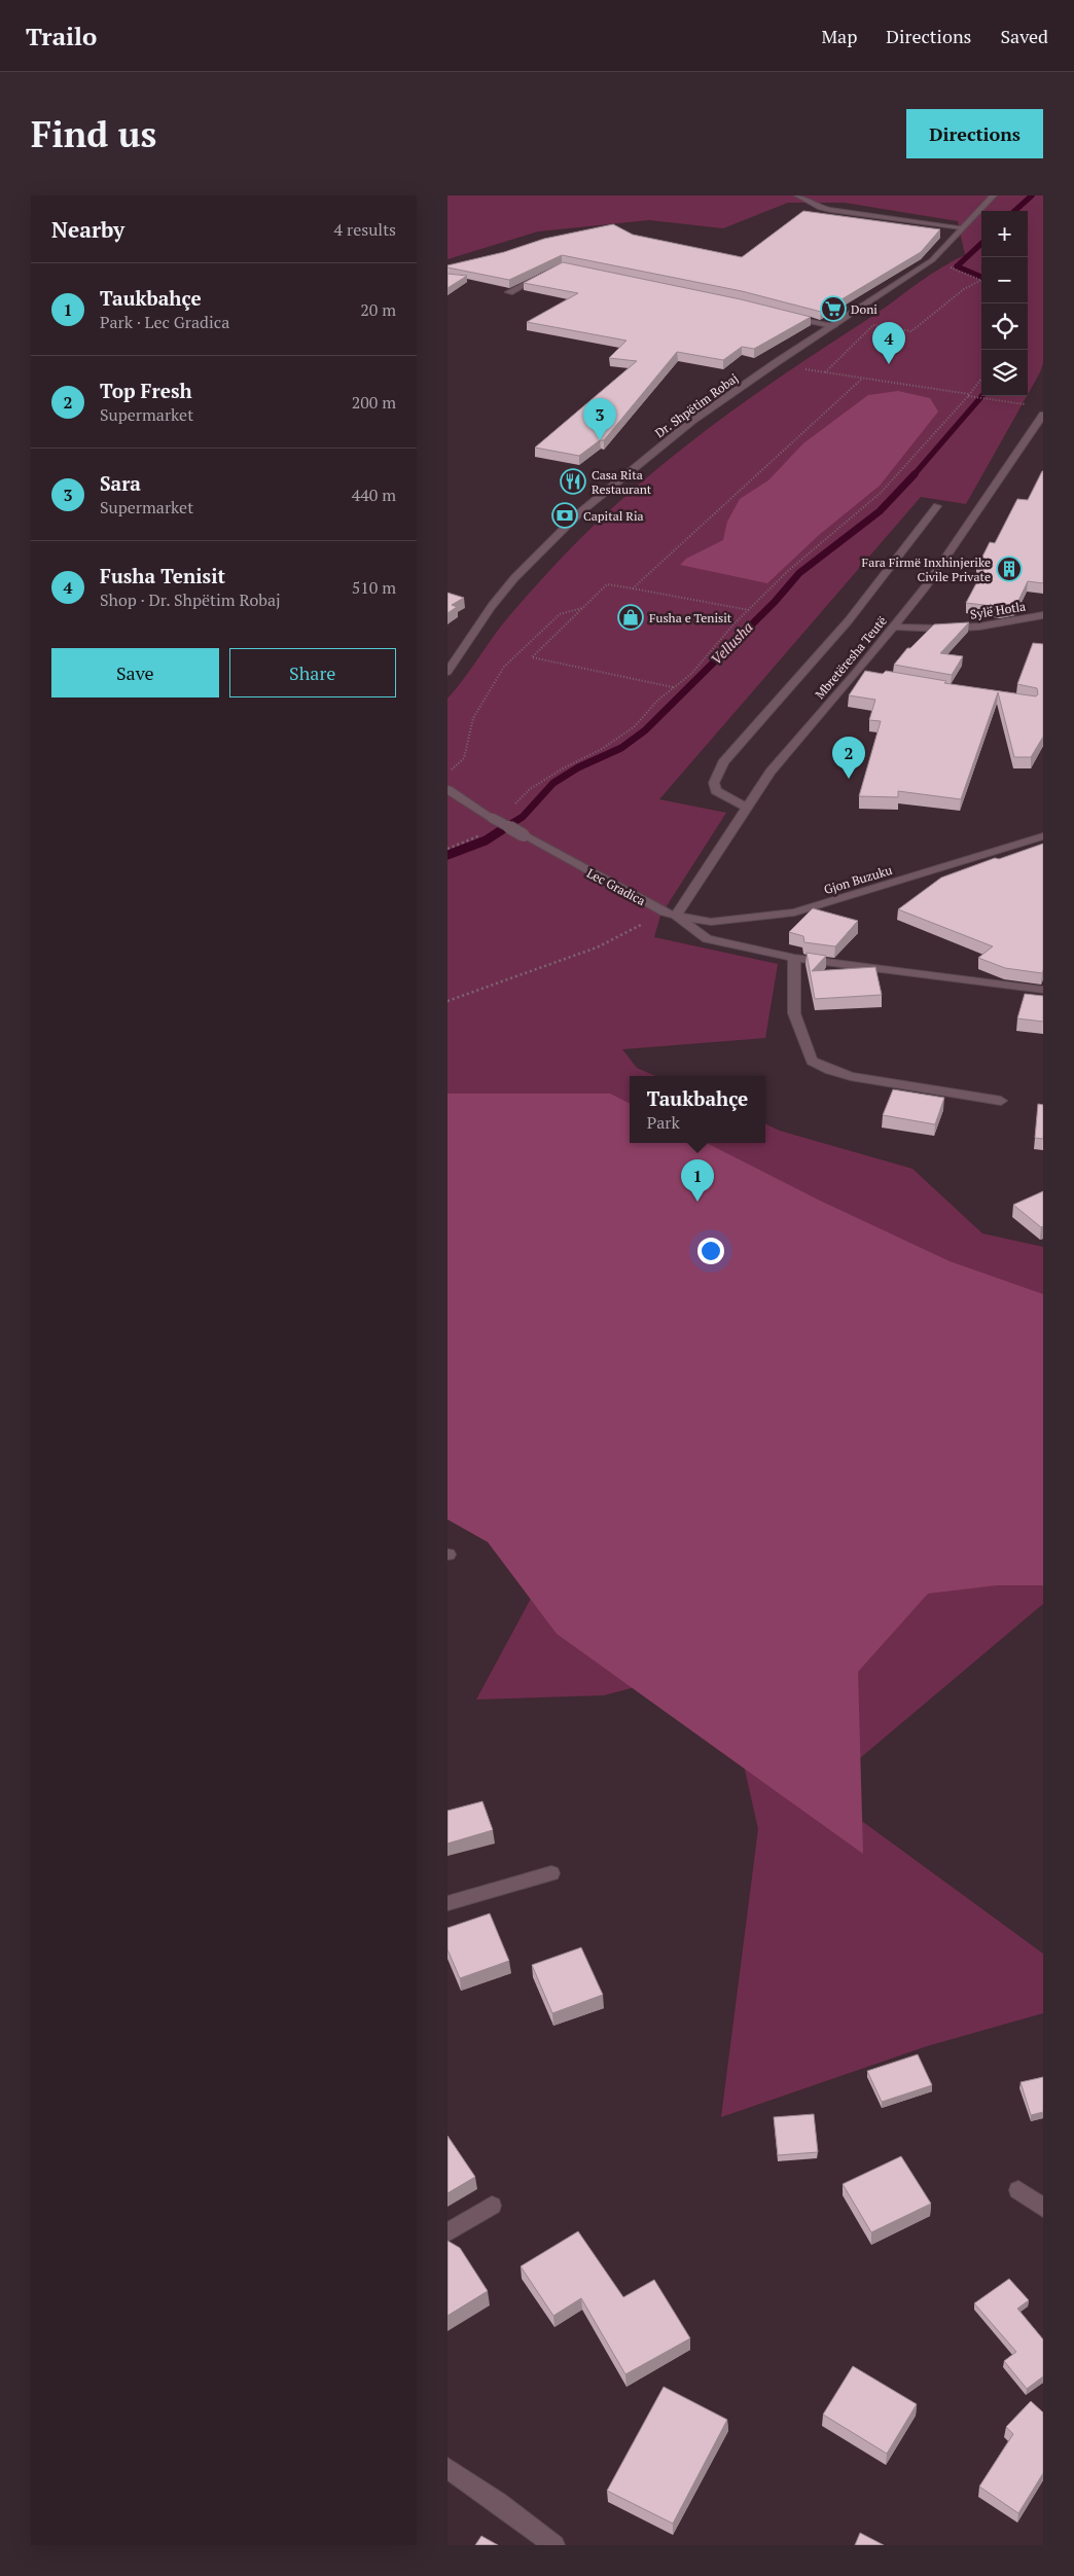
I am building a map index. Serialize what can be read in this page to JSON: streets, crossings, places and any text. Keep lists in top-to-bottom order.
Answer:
{
  "streets": {
    "street": [
      "Dr. Shpëtim Robaj",
      "Sylë Hotla",
      "Mbretëresha Teutë",
      "Gjon Buzuku",
      "Lec Gradica"
    ]
  },
  "crossings": [
    ["Sylë Hotla", "Mbretëresha Teutë"],
    ["Mbretëresha Teutë", "Gjon Buzuku"],
    ["Mbretëresha Teutë", "Lec Gradica"],
    ["Gjon Buzuku", "Lec Gradica"]
  ],
  "water": ["Vellusha"],
  "places": {
    "supermarket": ["Doni"],
    "restaurant": ["Casa Rita Restaurant"],
    "bank": ["Capital Ria"],
    "building": ["Fara Firmë Inxhinjerike Civile Private"],
    "shop": ["Fusha e Tenisit"]
  },
  "page": {
    "header": "Trailo",
    "nav": ["Map", "Directions", "Saved"],
    "buttons": [
      "Directions",
      ["Save", "Share"]
    ],
    "title": "Find us",
    "heading": ["Nearby", "4 results"],
    "map_buttons": ["+", "−"],
    "list": [
      {
        "mark": "1",
        "name": "Taukbahçe",
        "note": "Park · Lec Gradica",
        "value": "20 m"
      },
      {
        "mark": "2",
        "name": "Top Fresh",
        "note": "Supermarket",
        "value": "200 m"
      },
      {
        "mark": "3",
        "name": "Sara",
        "note": "Supermarket",
        "value": "440 m"
      },
      {
        "mark": "4",
        "name": "Fusha Tenisit",
        "note": "Shop · Dr. Shpëtim Robaj",
        "value": "510 m"
      }
    ],
    "pins": [
      "4",
      "3",
      "2",
      "1"
    ],
    "popup": ["Taukbahçe", "Park"]
  }
}
